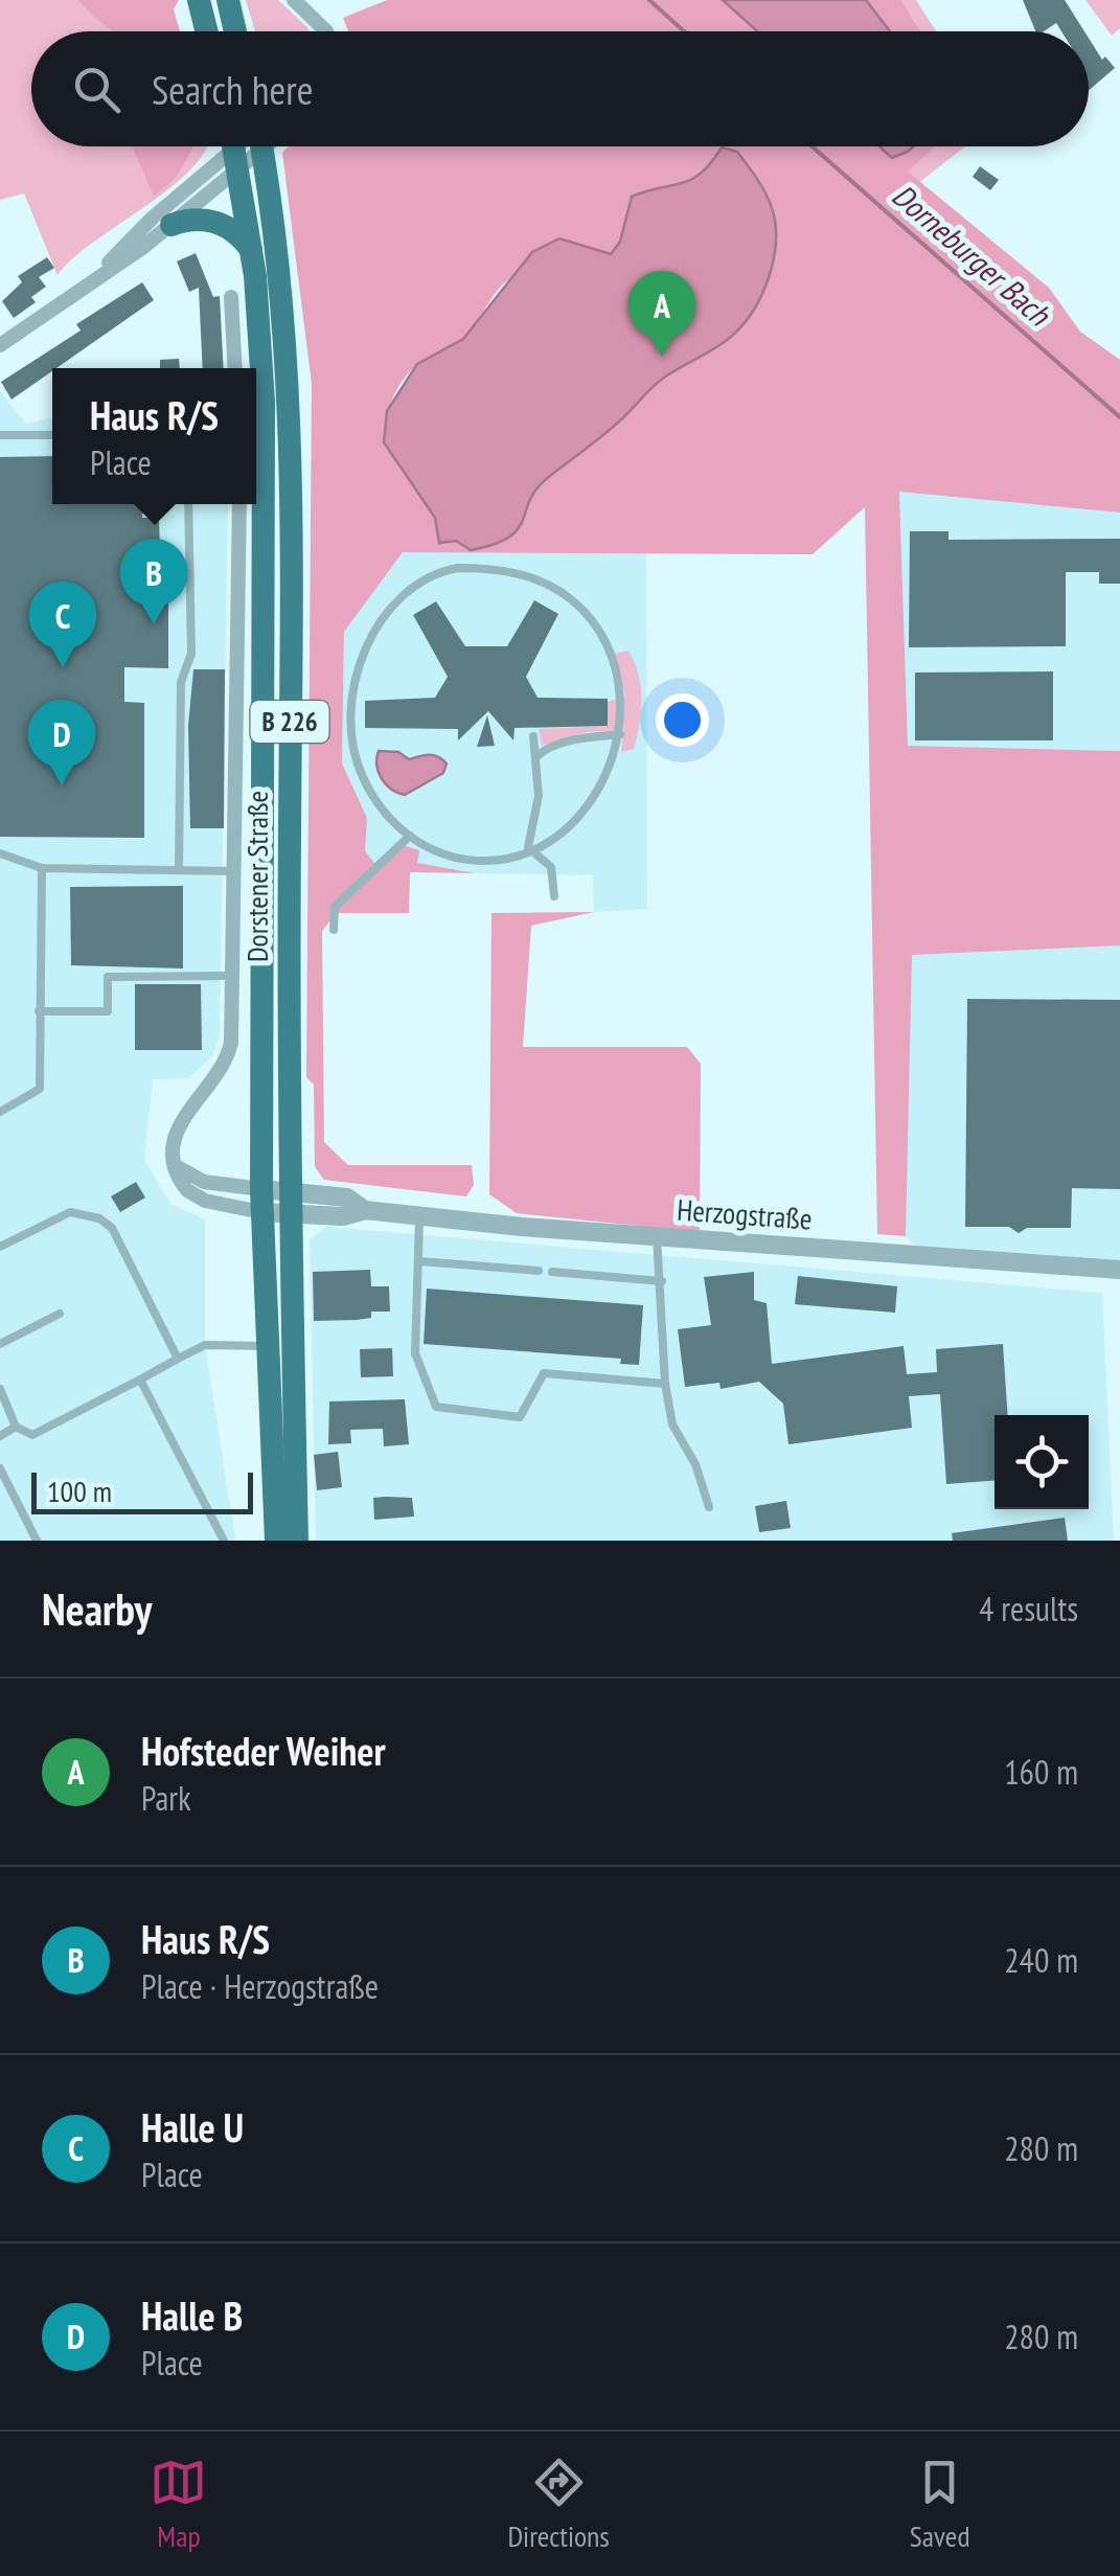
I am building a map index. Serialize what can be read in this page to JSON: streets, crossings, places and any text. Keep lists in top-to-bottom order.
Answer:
{
  "streets": {
    "main road": ["B 226", "Dorstener Straße"],
    "street": ["Herzogstraße"]
  },
  "crossings": [
    ["Dorstener Straße", "Herzogstraße"]
  ],
  "water": ["Dorneburger Bach"],
  "scale_bar": "100 m",
  "page": {
    "search": "Search here",
    "pins": [
      "A",
      "B",
      "C",
      "D"
    ],
    "popup": ["Haus R/S", "Place"],
    "scale": "100 m",
    "heading": ["Nearby", "4 results"],
    "list": [
      {
        "mark": "A",
        "name": "Hofsteder Weiher",
        "note": "Park",
        "value": "160 m"
      },
      {
        "mark": "B",
        "name": "Haus R/S",
        "note": "Place · Herzogstraße",
        "value": "240 m"
      },
      {
        "mark": "C",
        "name": "Halle U",
        "note": "Place",
        "value": "280 m"
      },
      {
        "mark": "D",
        "name": "Halle B",
        "note": "Place",
        "value": "280 m"
      }
    ],
    "nav": ["Map", "Directions", "Saved"]
  }
}
